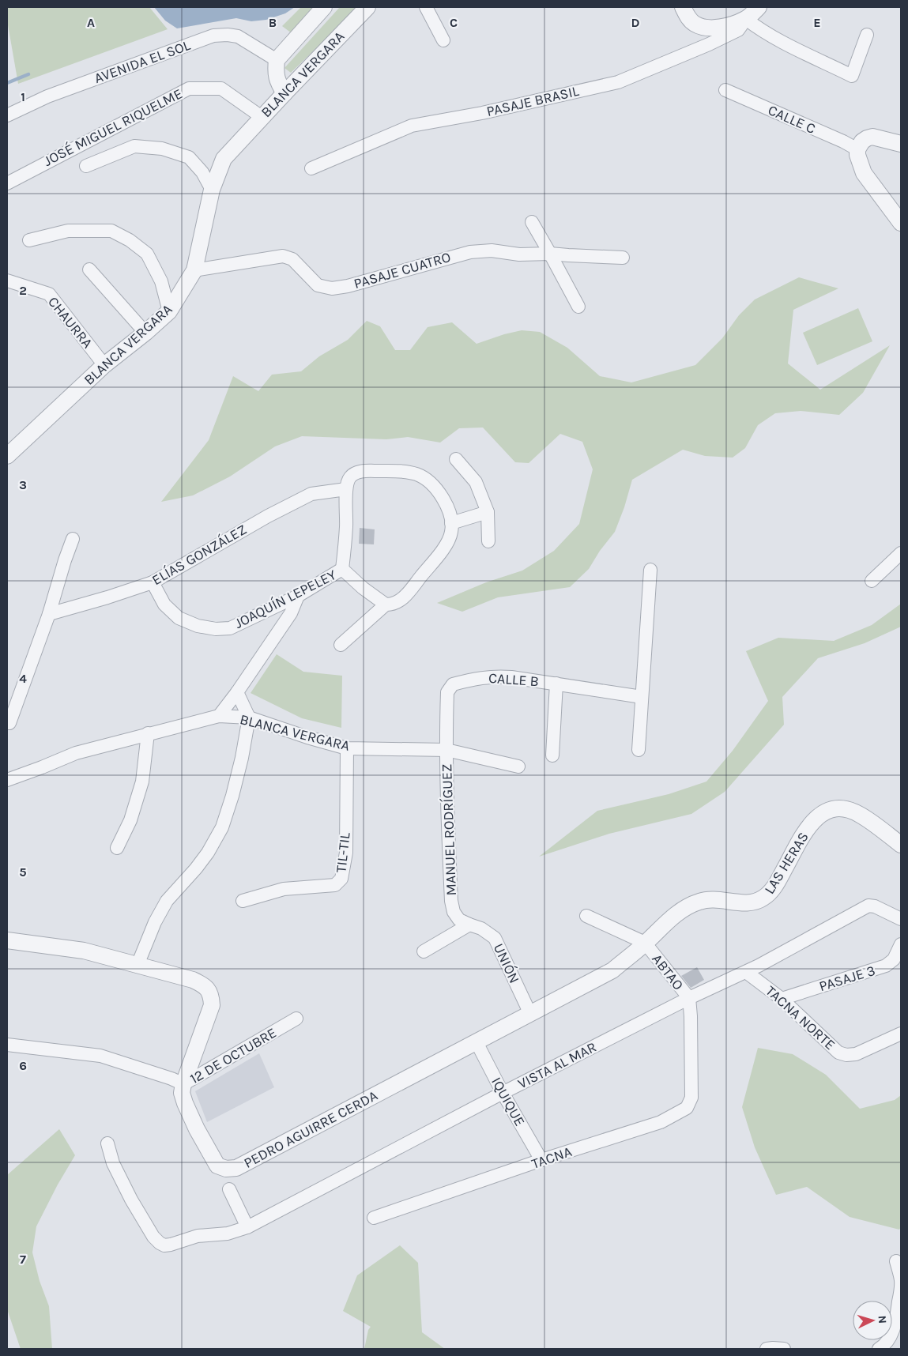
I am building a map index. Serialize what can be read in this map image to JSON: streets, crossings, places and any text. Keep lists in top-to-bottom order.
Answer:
{
  "streets": {
    "street": [
      "AVENIDA EL SOL",
      "BLANCA VERGARA",
      "PASAJE BRASIL",
      "CALLE C",
      "JOSÉ MIGUEL RIQUELME",
      "PASAJE CUATRO",
      "CHAURRA",
      "ELÍAS GONZÁLEZ",
      "JOAQUÍN LEPELEY",
      "CALLE B",
      "MANUEL RODRÍGUEZ",
      "TIL-TIL",
      "LAS HERAS",
      "UNIÓN",
      "ABTAO",
      "PASAJE 3",
      "TACNA NORTE",
      "12 DE OCTUBRE",
      "VISTA AL MAR",
      "IQUIQUE",
      "PEDRO AGUIRRE CERDA",
      "TACNA"
    ]
  },
  "crossings": [
    ["BLANCA VERGARA", "JOSÉ MIGUEL RIQUELME"],
    ["BLANCA VERGARA", "PASAJE CUATRO"],
    ["BLANCA VERGARA", "CHAURRA"],
    ["BLANCA VERGARA", "CALLE B"],
    ["BLANCA VERGARA", "MANUEL RODRÍGUEZ"],
    ["BLANCA VERGARA", "TIL-TIL"],
    ["ELÍAS GONZÁLEZ", "JOAQUÍN LEPELEY"],
    ["CALLE B", "MANUEL RODRÍGUEZ"],
    ["MANUEL RODRÍGUEZ", "UNIÓN"],
    ["LAS HERAS", "ABTAO"],
    ["LAS HERAS", "PEDRO AGUIRRE CERDA"],
    ["UNIÓN", "PEDRO AGUIRRE CERDA"],
    ["ABTAO", "VISTA AL MAR"],
    ["ABTAO", "PEDRO AGUIRRE CERDA"],
    ["ABTAO", "TACNA"],
    ["PASAJE 3", "TACNA NORTE"],
    ["TACNA NORTE", "VISTA AL MAR"],
    ["12 DE OCTUBRE", "PEDRO AGUIRRE CERDA"],
    ["VISTA AL MAR", "IQUIQUE"],
    ["IQUIQUE", "PEDRO AGUIRRE CERDA"],
    ["IQUIQUE", "TACNA"]
  ],
  "north": "right",
  "grid": {
    "columns": [
      "A",
      "B",
      "C",
      "D",
      "E"
    ],
    "rows": [
      "1",
      "2",
      "3",
      "4",
      "5",
      "6",
      "7"
    ]
  }
}
